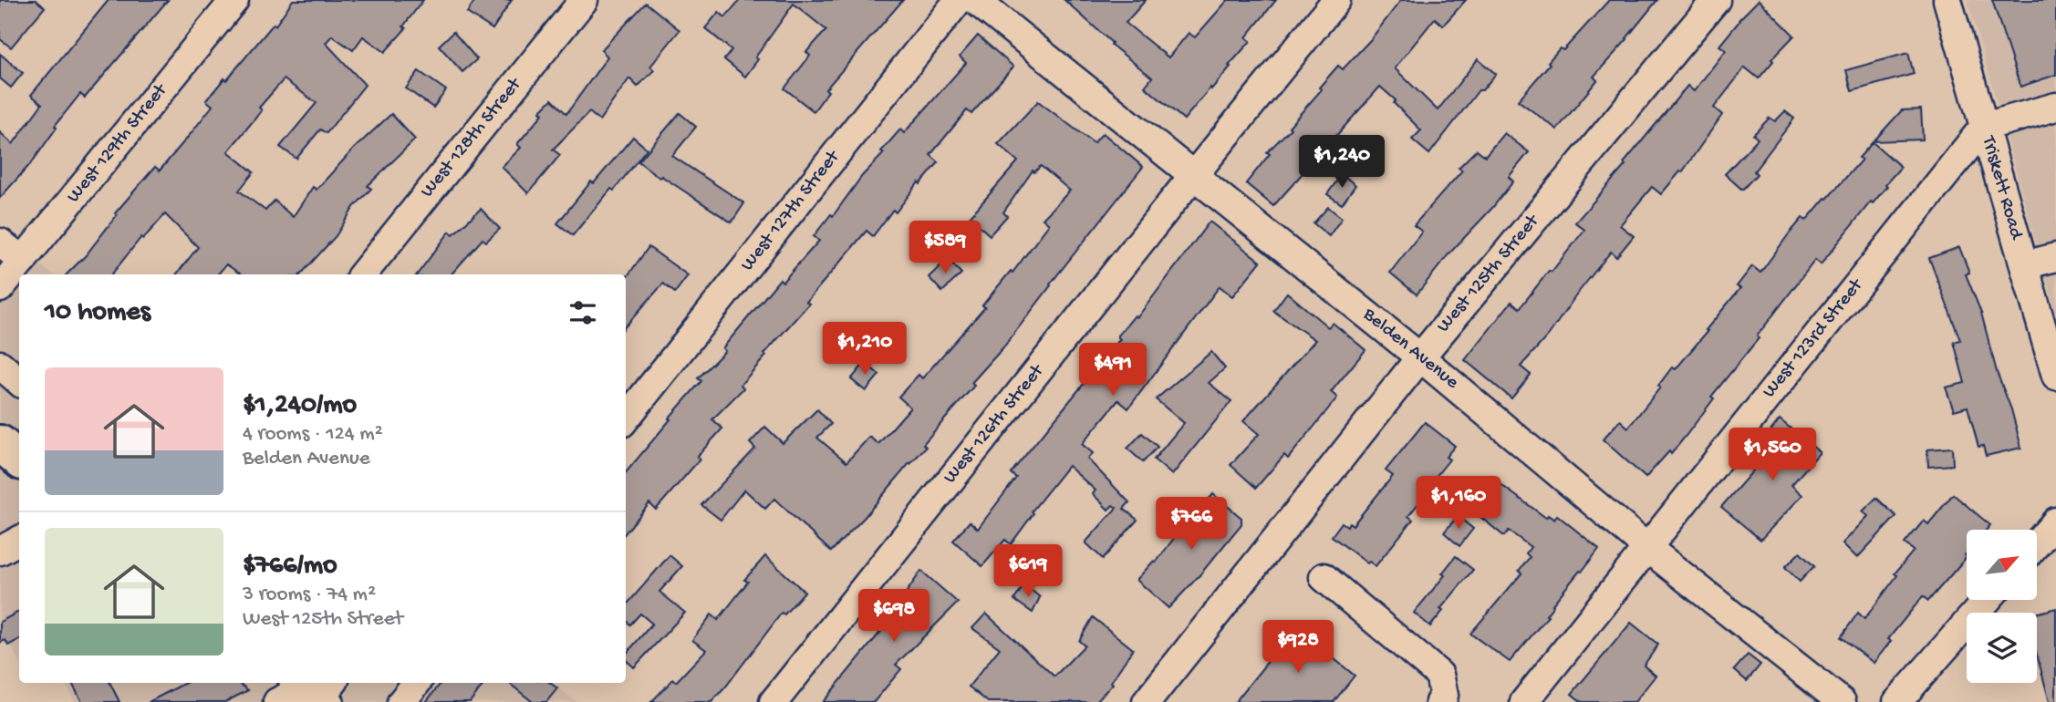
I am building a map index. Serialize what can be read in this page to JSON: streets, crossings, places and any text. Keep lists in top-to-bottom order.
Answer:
{
  "streets": {
    "street": [
      "West 128th Street",
      "West 129th Street",
      "Triskett Road",
      "West 127th Street",
      "West 125th Street",
      "West 123rd Street",
      "Belden Avenue",
      "West 126th Street"
    ]
  },
  "crossings": [
    ["Triskett Road", "West 123rd Street"],
    ["West 125th Street", "Belden Avenue"],
    ["West 123rd Street", "Belden Avenue"],
    ["Belden Avenue", "West 126th Street"]
  ],
  "north": "top right",
  "page": {
    "price": [
      "$1,240",
      "$589",
      "$1,210",
      "$491",
      "$1,560",
      "$1,160",
      "$766",
      "$619",
      "$698",
      "$928"
    ],
    "heading": "10 homes",
    "list": [
      {
        "name": "$1,240/mo",
        "note": "4 rooms · 124 m² · Belden Avenue"
      },
      {
        "name": "$766/mo",
        "note": "3 rooms · 74 m² · West 125th Street"
      }
    ]
  }
}
